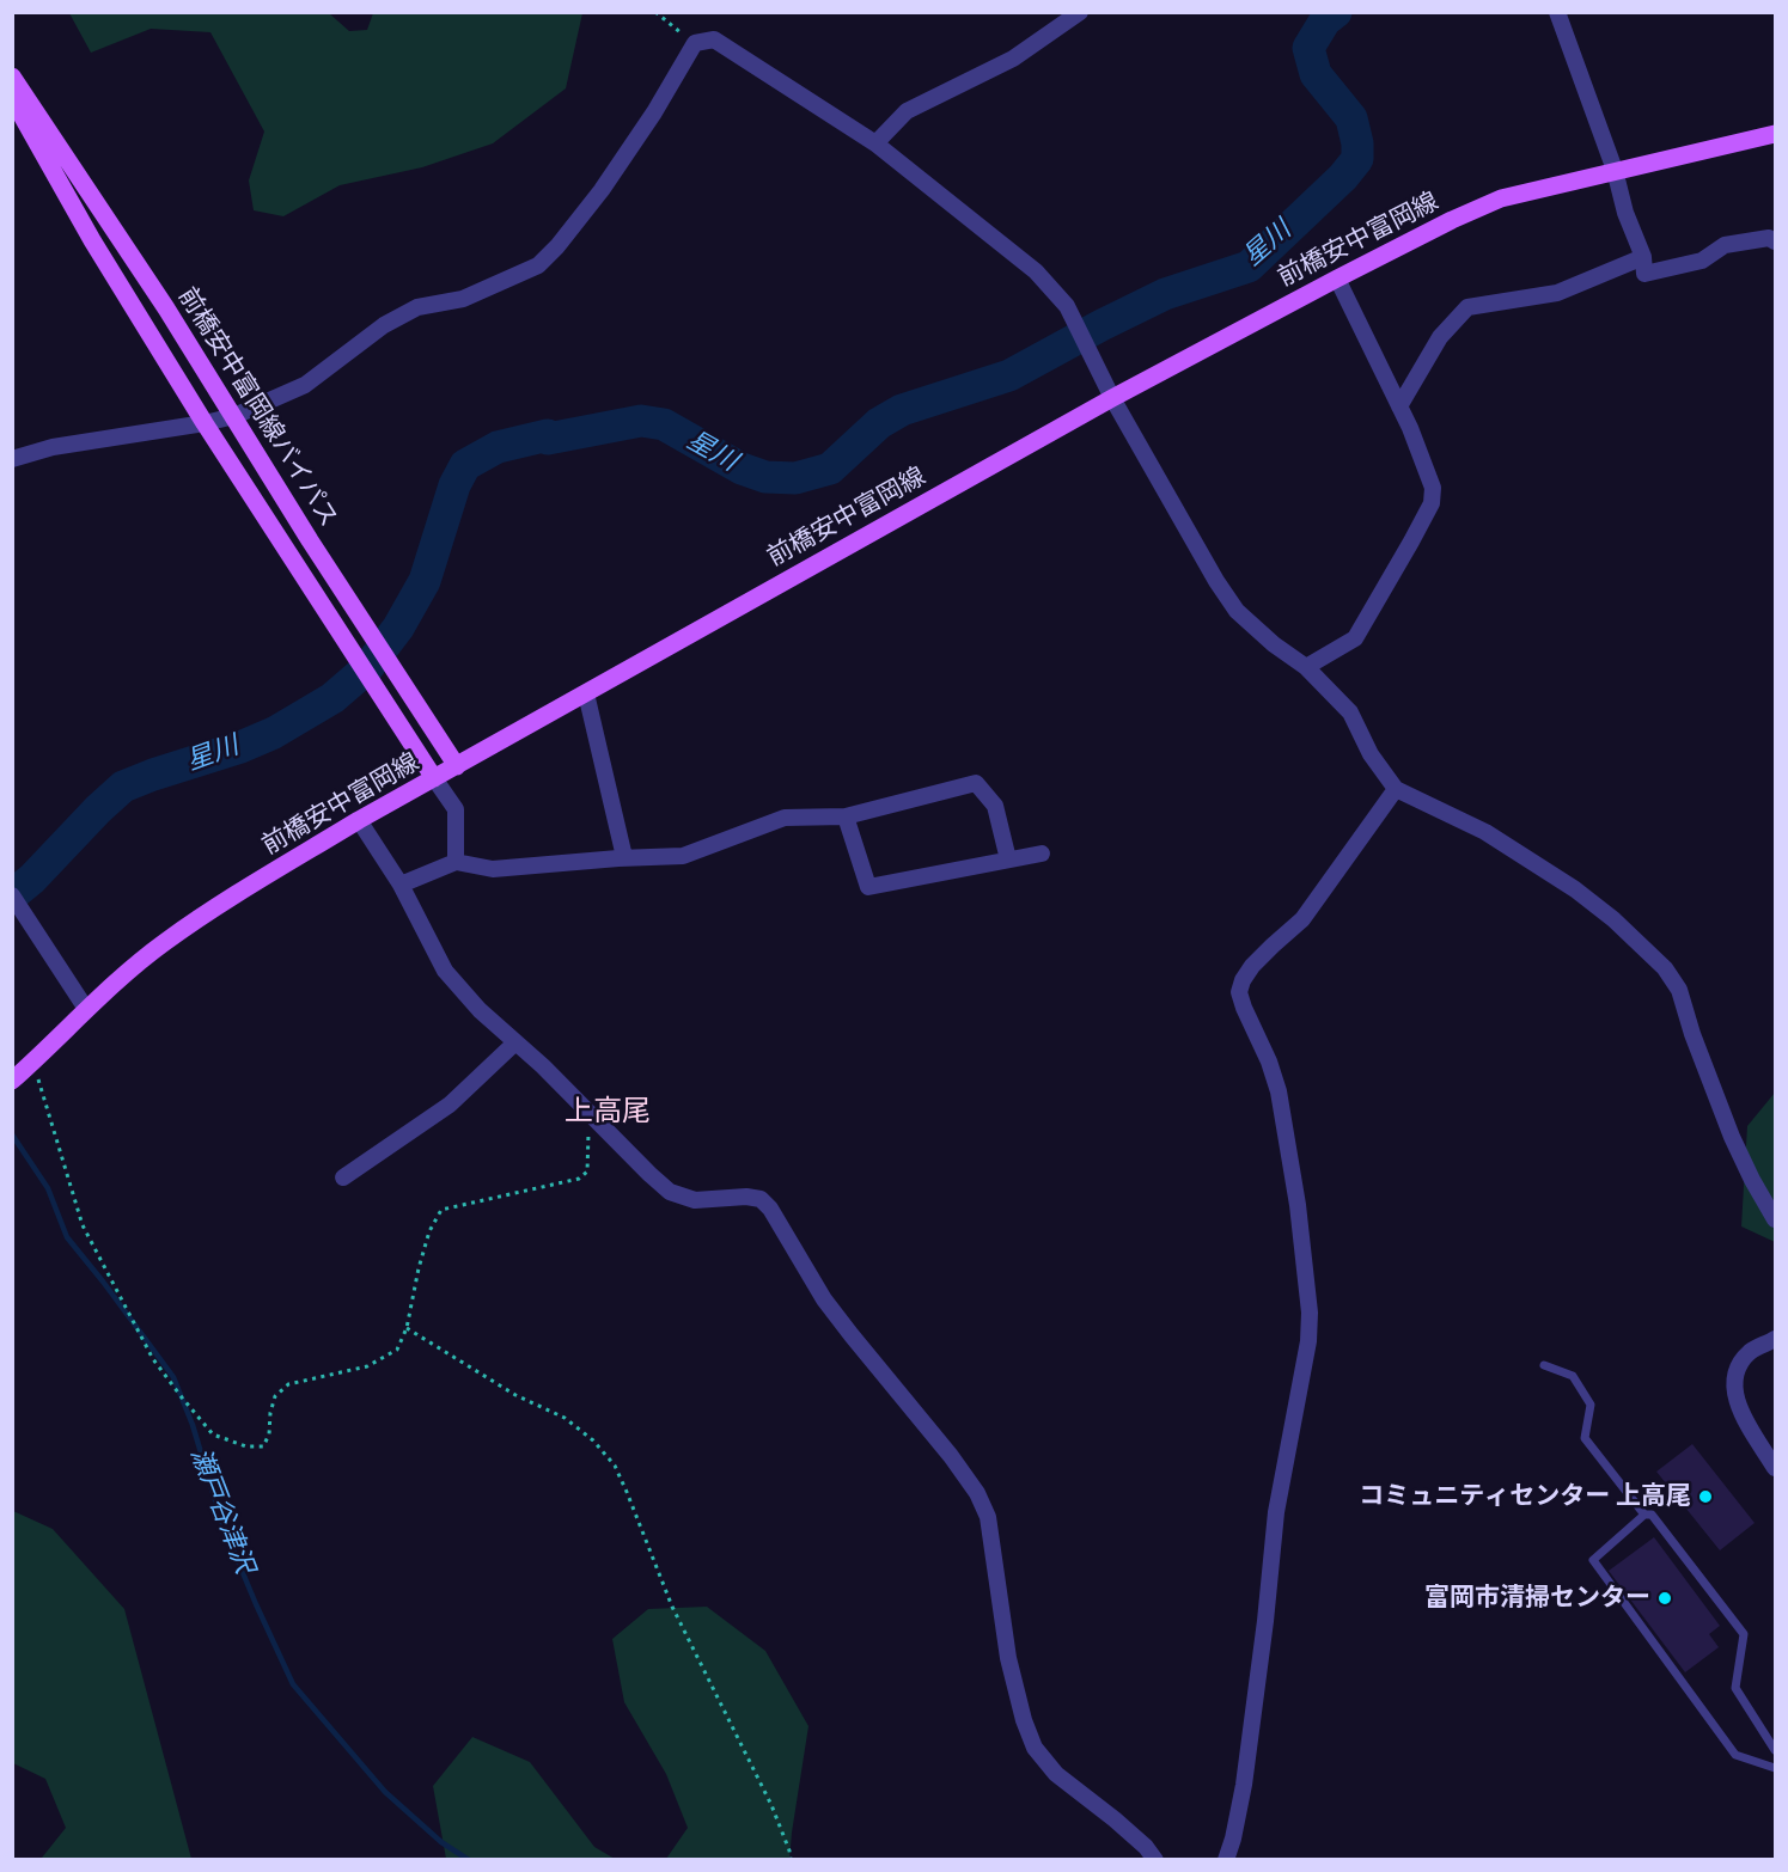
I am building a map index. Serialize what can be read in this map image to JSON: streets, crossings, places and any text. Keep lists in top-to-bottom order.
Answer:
{
  "streets": {
    "main road": ["前橋安中富岡線", "前橋安中富岡線バイパス"]
  },
  "crossings": [
    ["前橋安中富岡線", "前橋安中富岡線バイパス"]
  ],
  "districts": ["上高尾"],
  "water": ["星川", "瀬戸谷津沢"],
  "places": ["コミュニティセンター 上高尾", "富岡市清掃センター"]
}
